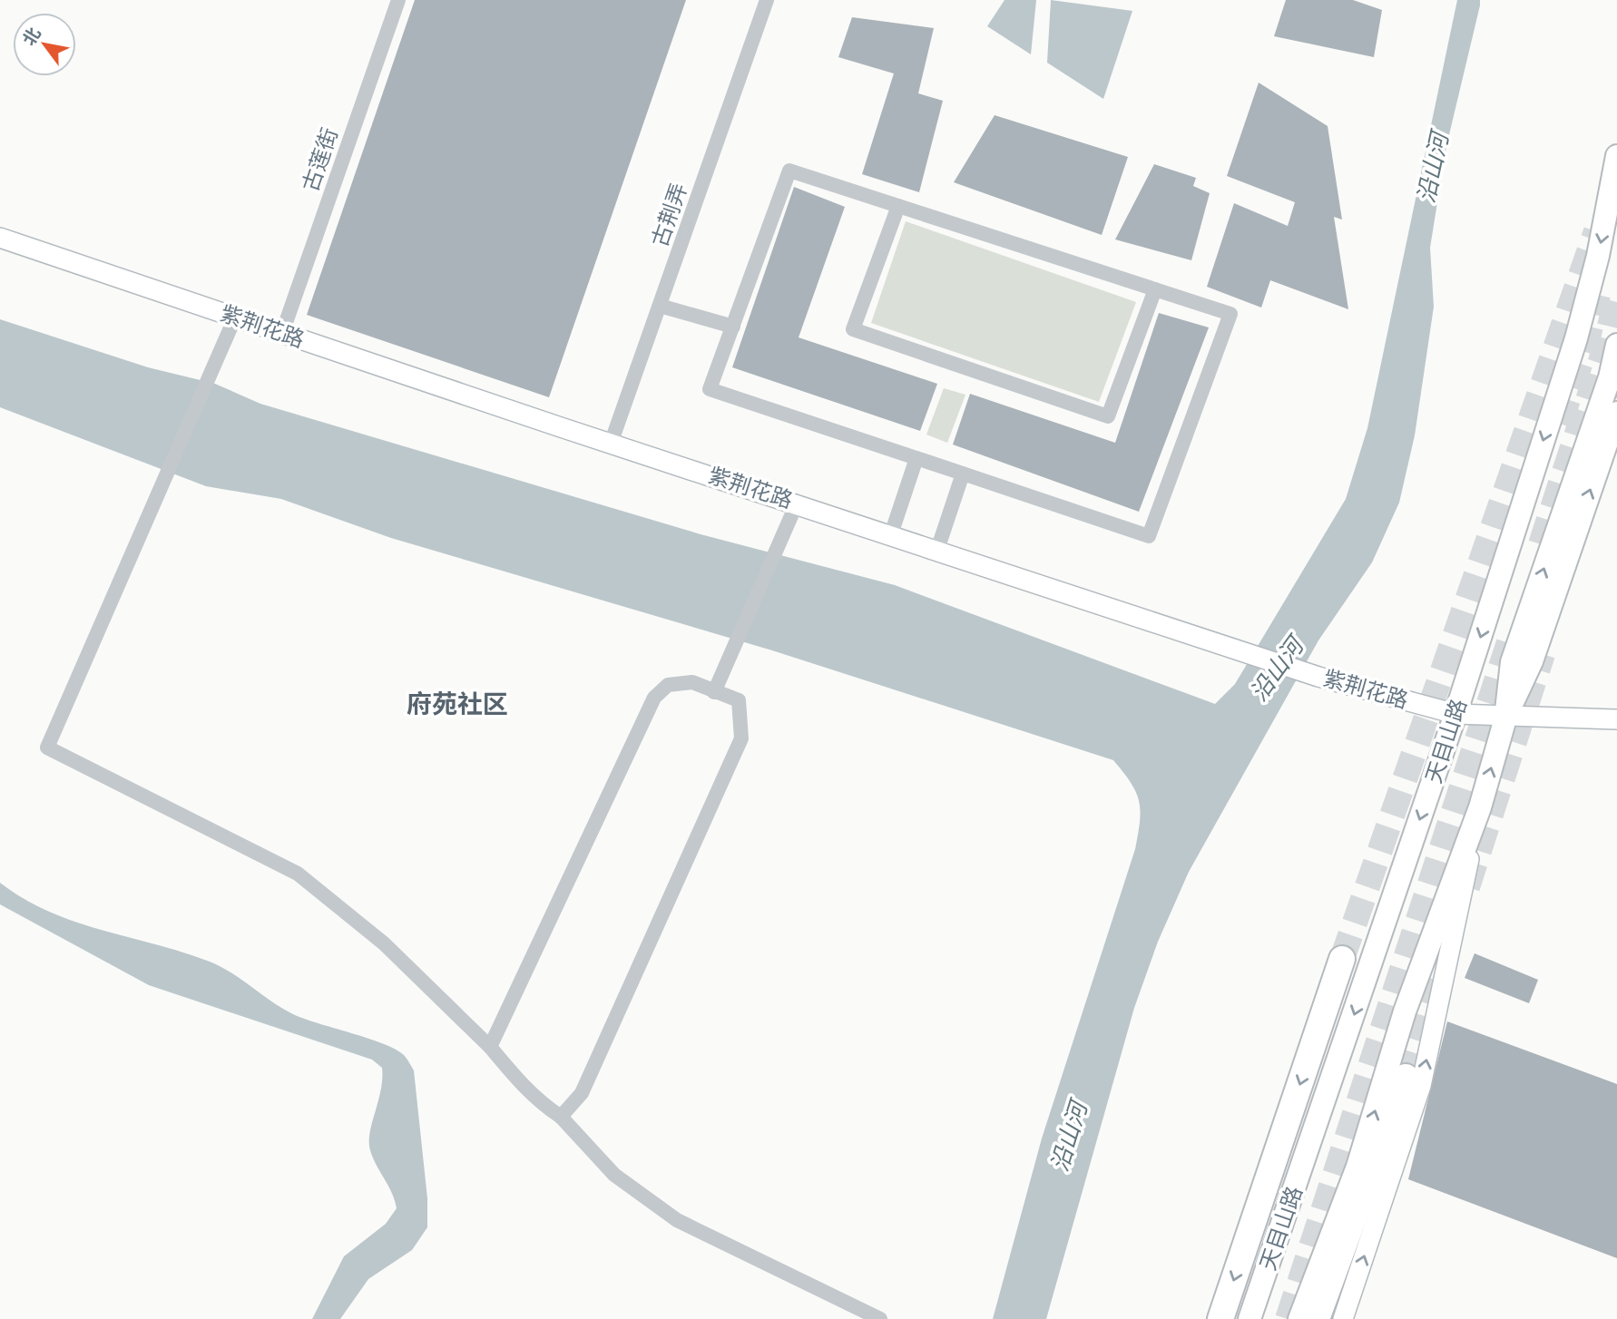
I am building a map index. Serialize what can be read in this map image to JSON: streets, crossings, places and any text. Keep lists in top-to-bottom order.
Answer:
{
  "streets": {
    "main road": ["天目山路"],
    "street": ["古莲街", "古荆弄", "紫荆花路"]
  },
  "crossings": [
    ["古莲街", "紫荆花路"],
    ["古荆弄", "紫荆花路"],
    ["紫荆花路", "天目山路"]
  ],
  "districts": ["府苑社区"],
  "water": ["沿山河"],
  "north": "top left"
}
